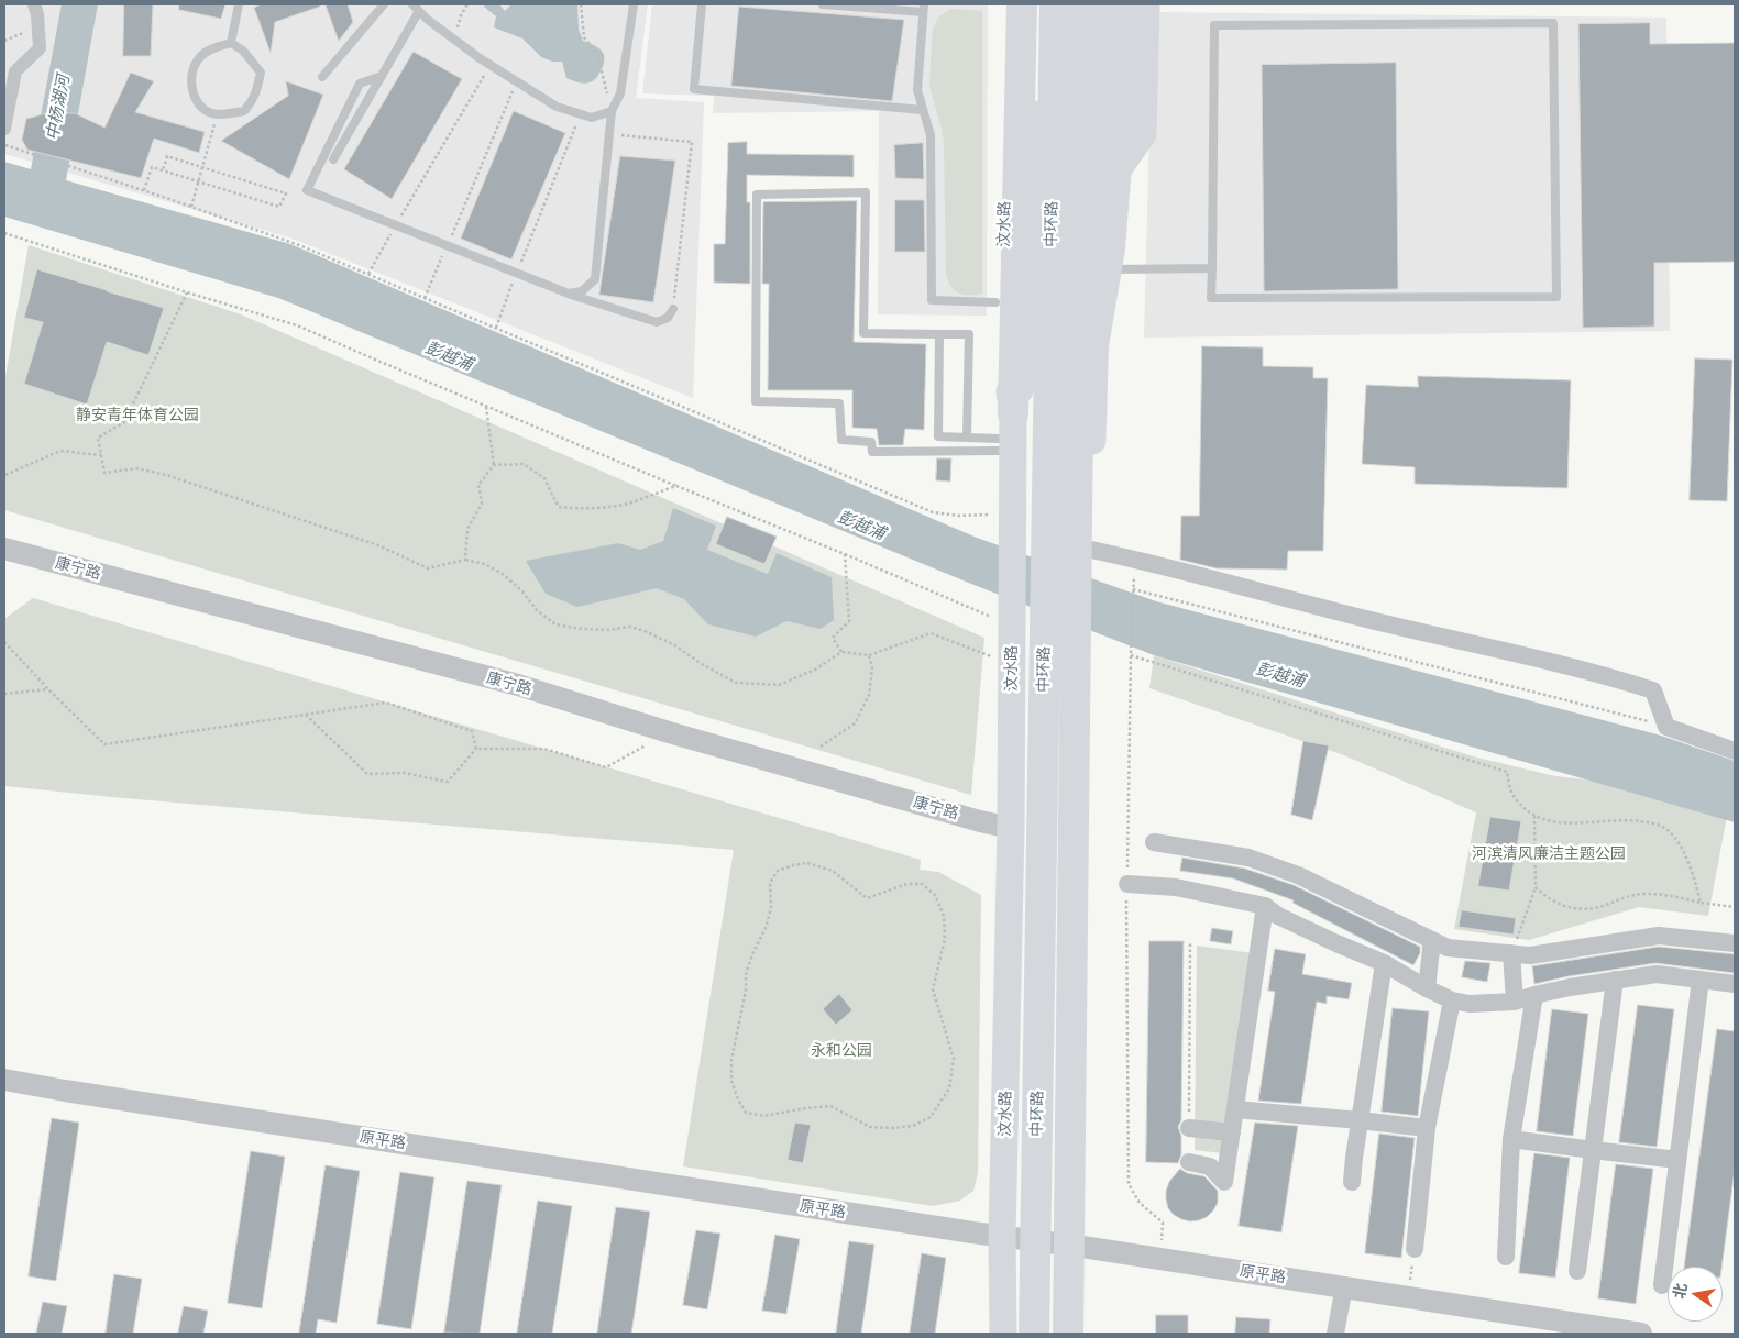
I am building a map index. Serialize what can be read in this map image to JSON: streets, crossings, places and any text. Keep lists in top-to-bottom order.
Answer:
{
  "streets": {
    "highway": ["中环路"],
    "main road": ["汶水路"],
    "street": ["康宁路", "原平路"]
  },
  "crossings": [
    ["汶水路", "康宁路"],
    ["汶水路", "原平路"]
  ],
  "water": ["中杨湖河", "彭越浦"],
  "parks": ["静安青年体育公园", "河滨清风廉洁主题公园", "永和公园"],
  "north": "left"
}
